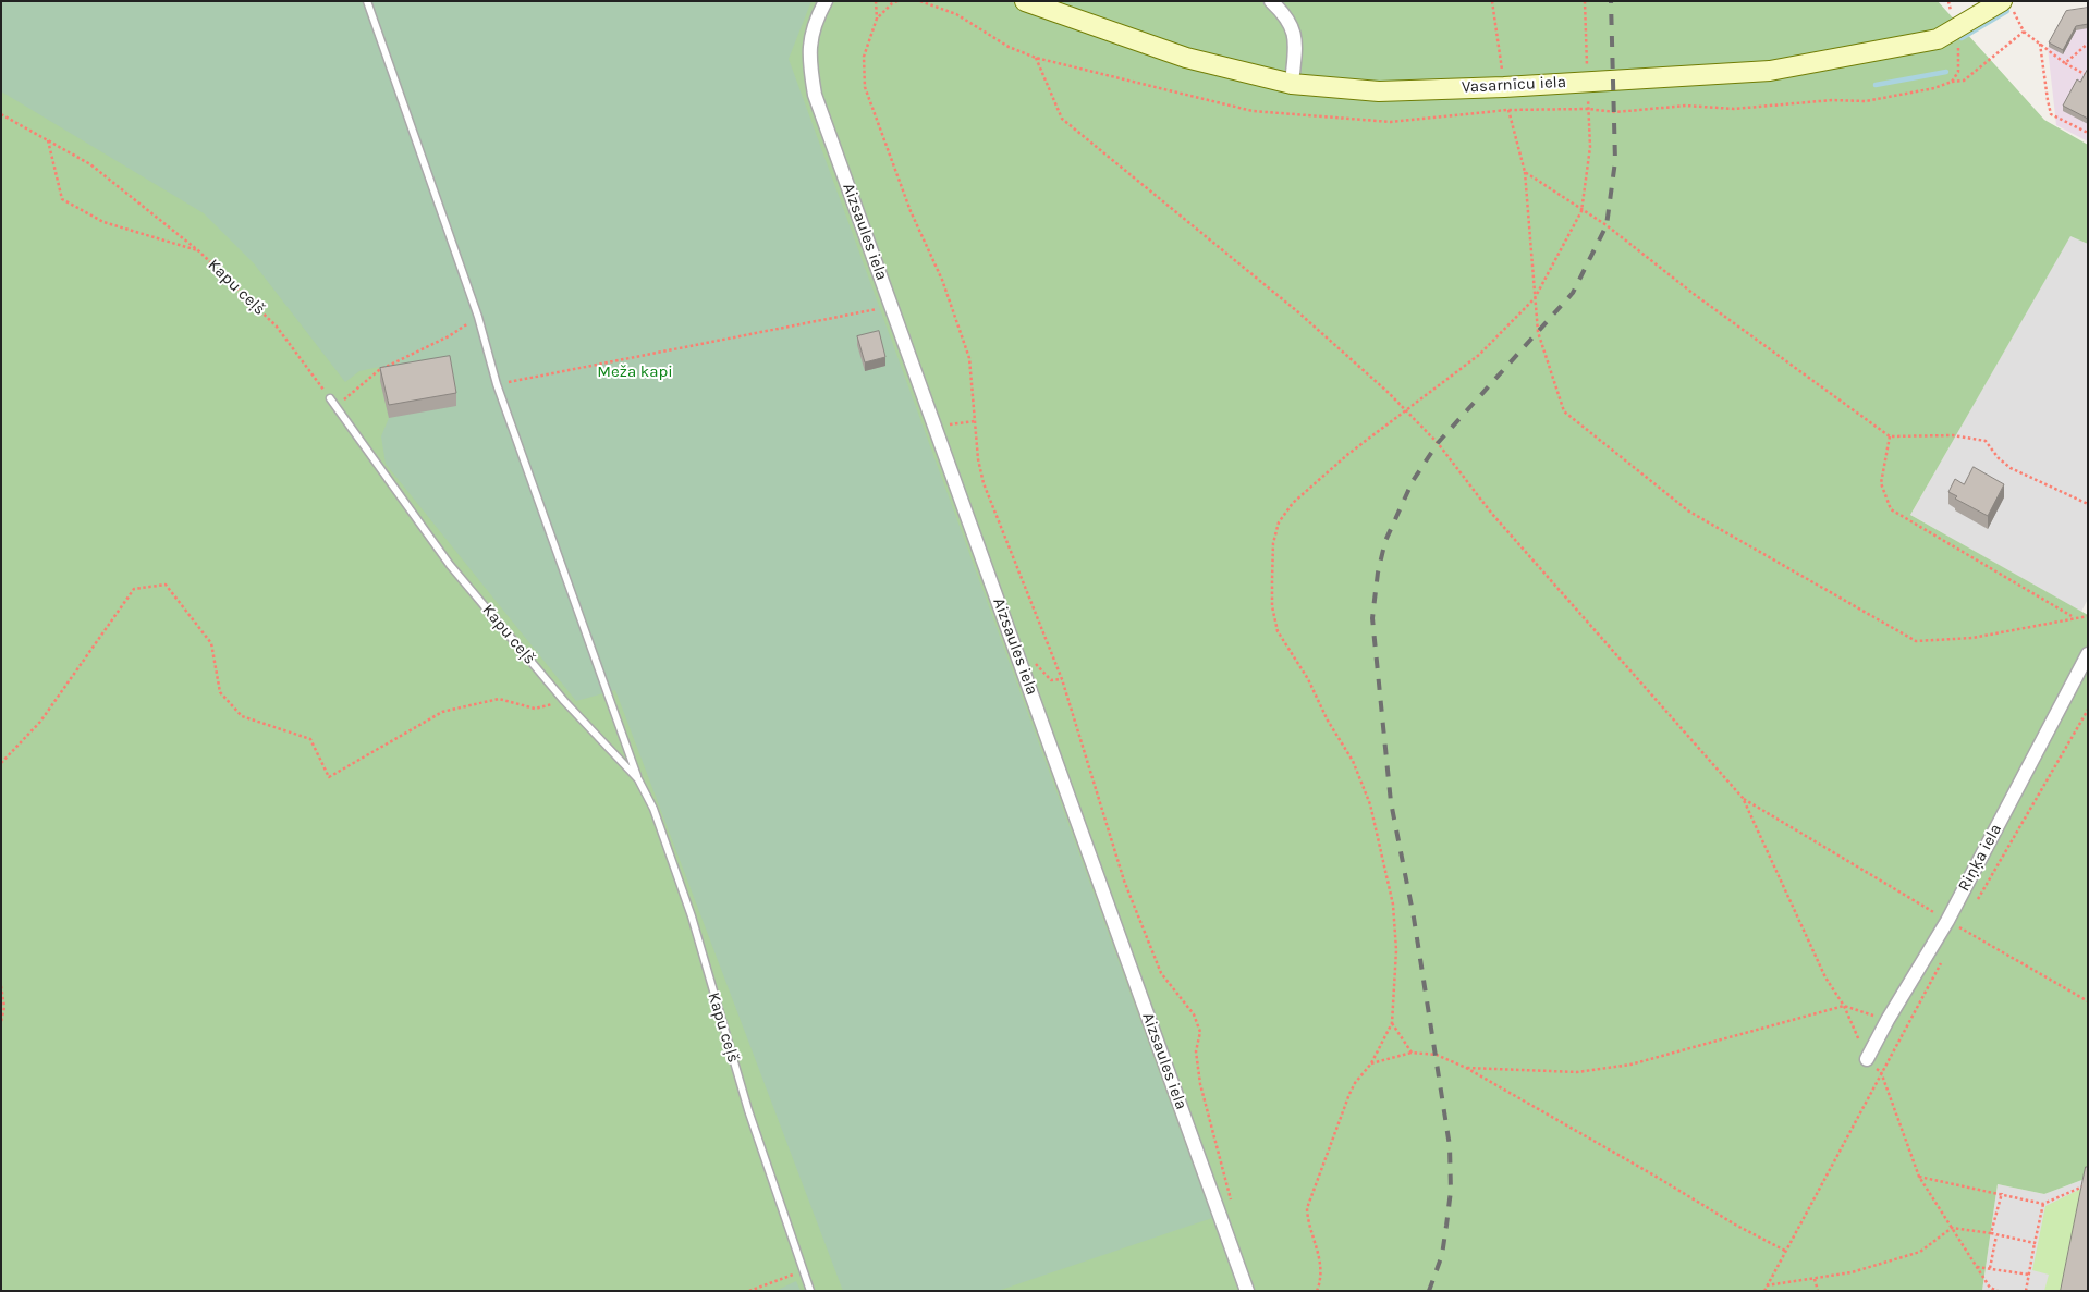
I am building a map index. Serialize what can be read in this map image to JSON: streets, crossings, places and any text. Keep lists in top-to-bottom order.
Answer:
{
  "streets": {
    "street": ["Vasarnīcu iela", "Aizsaules iela", "Riņķa iela"],
    "lane": ["Kapu ceļš"]
  },
  "parks": ["Meža kapi"]
}
